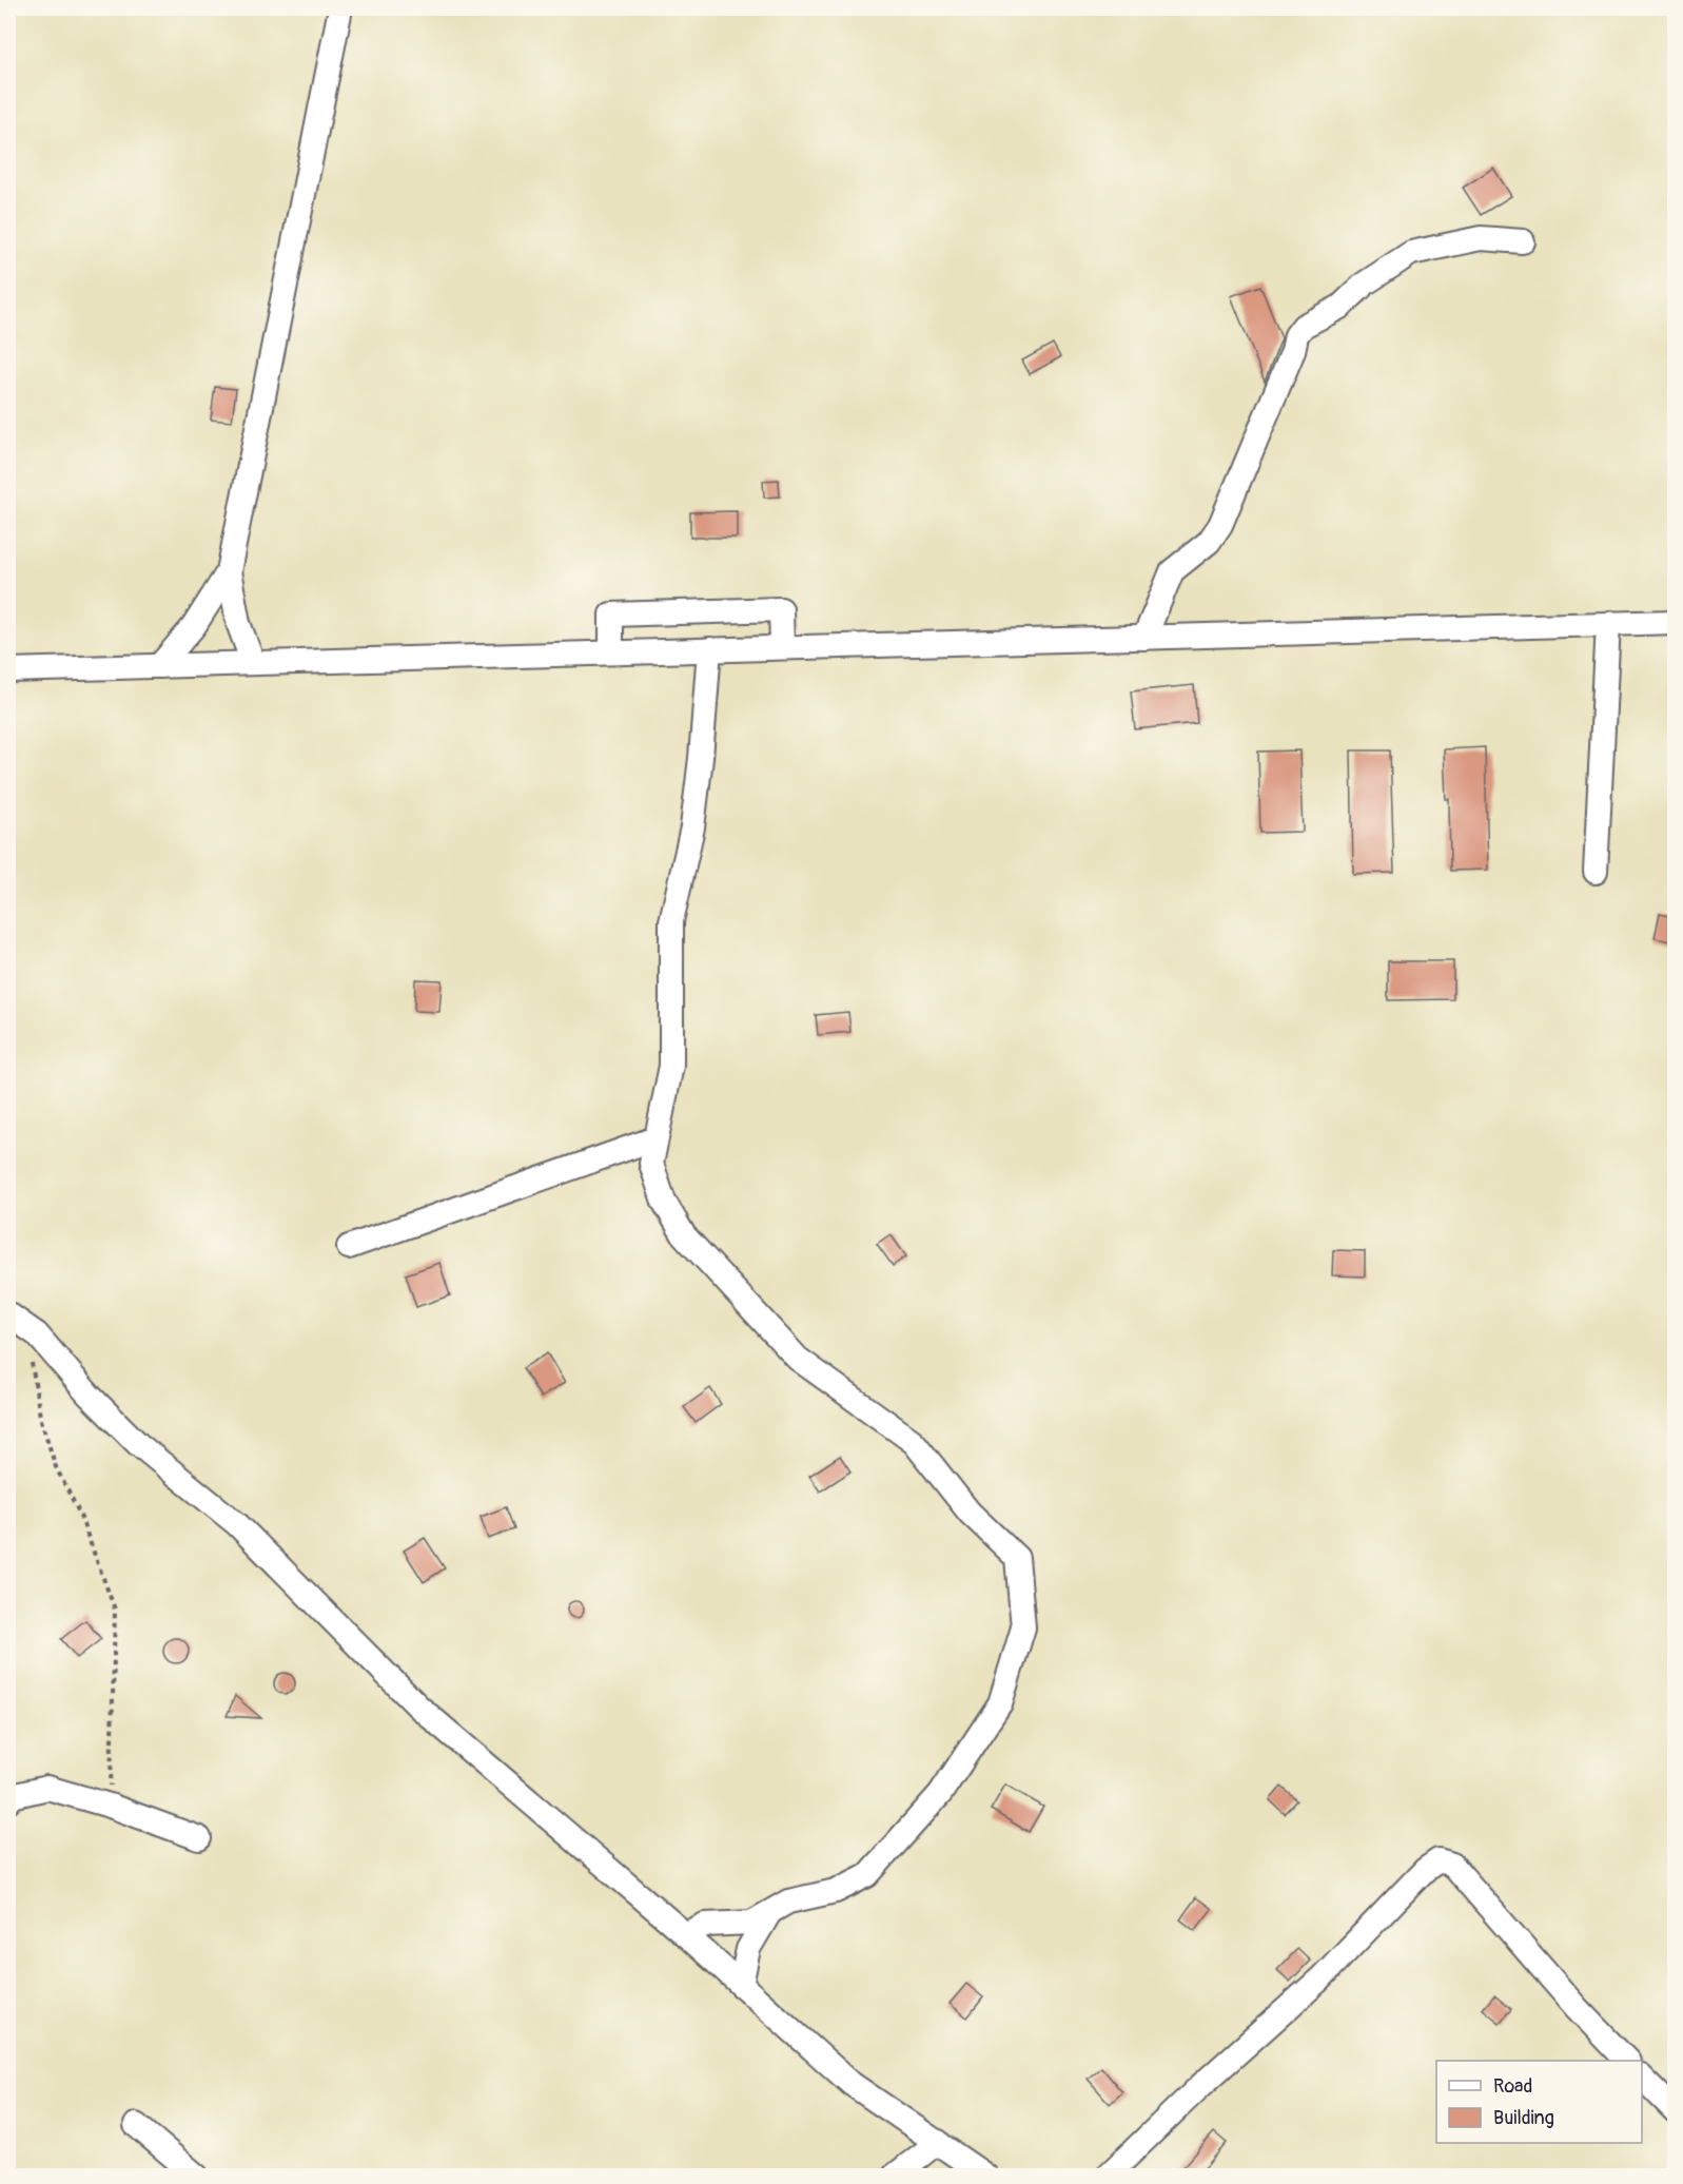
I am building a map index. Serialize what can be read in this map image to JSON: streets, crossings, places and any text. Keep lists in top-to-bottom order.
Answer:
{
  "legend": ["Road", "Building"]
}
